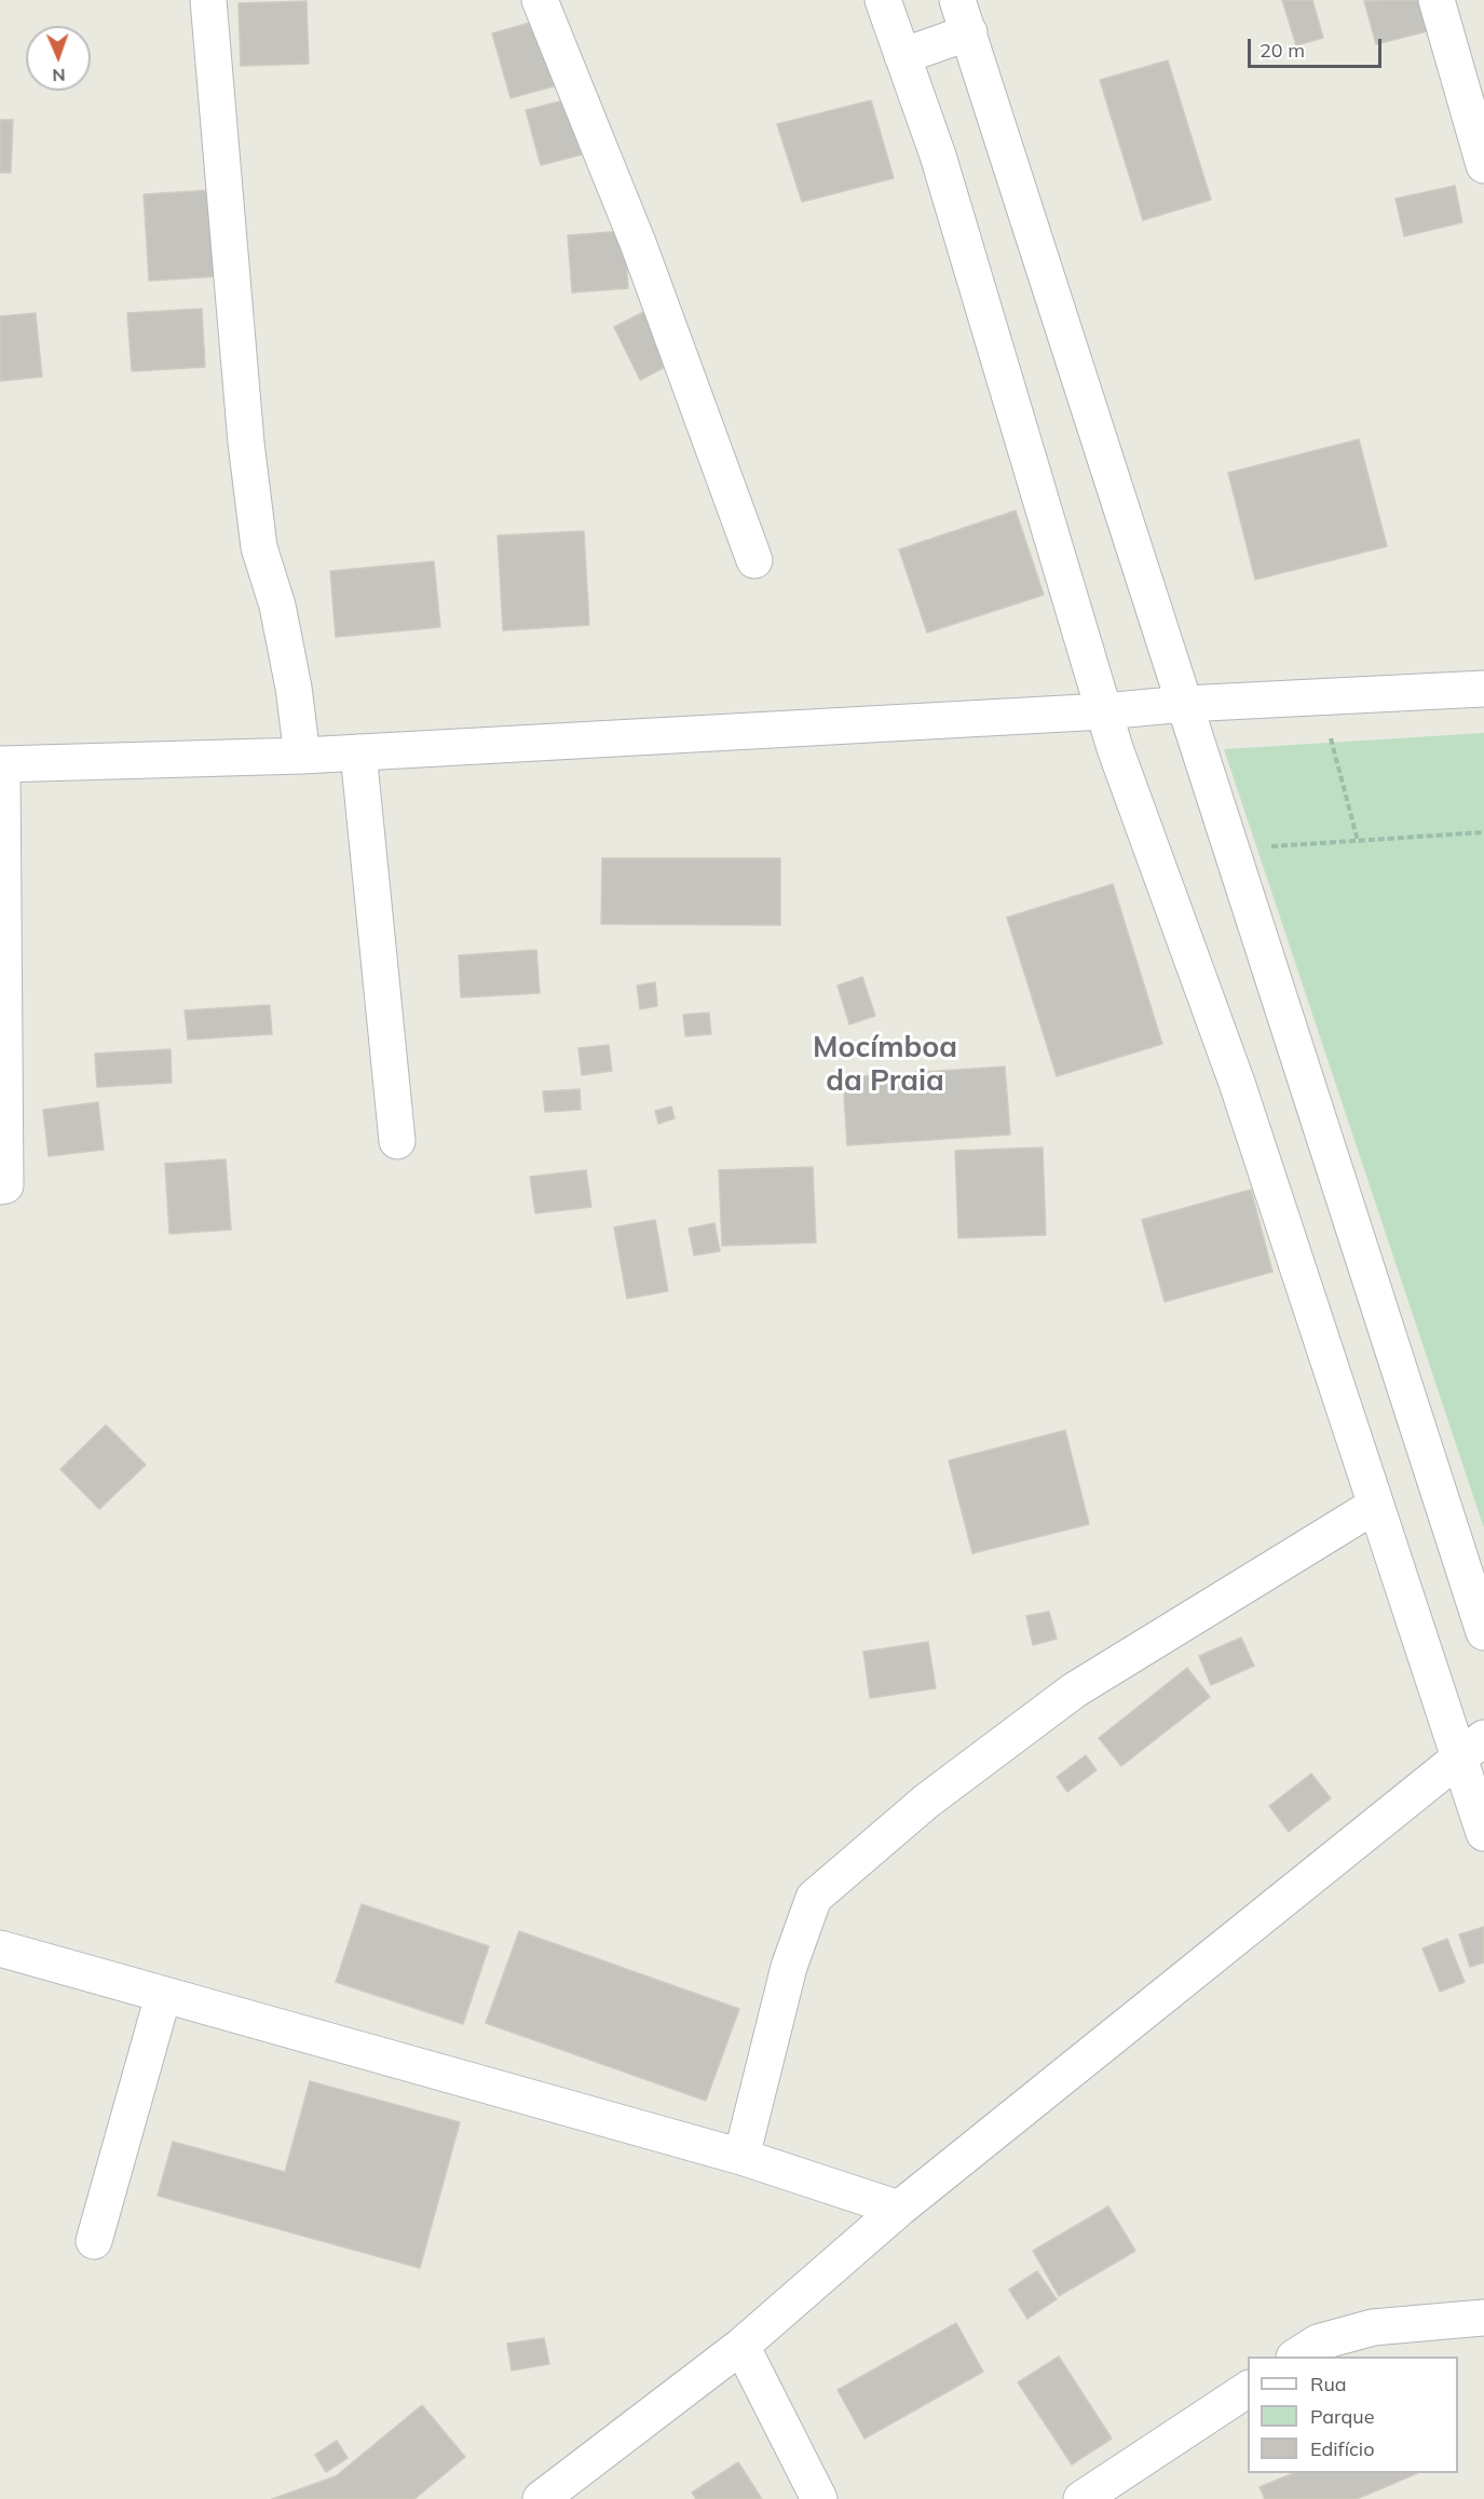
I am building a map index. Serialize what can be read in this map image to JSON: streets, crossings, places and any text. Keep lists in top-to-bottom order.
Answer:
{
  "districts": ["Mocímboa da Praia"],
  "legend": ["Rua", "Parque", "Edifício"],
  "scale_bar": "20 m",
  "north": "bottom"
}
